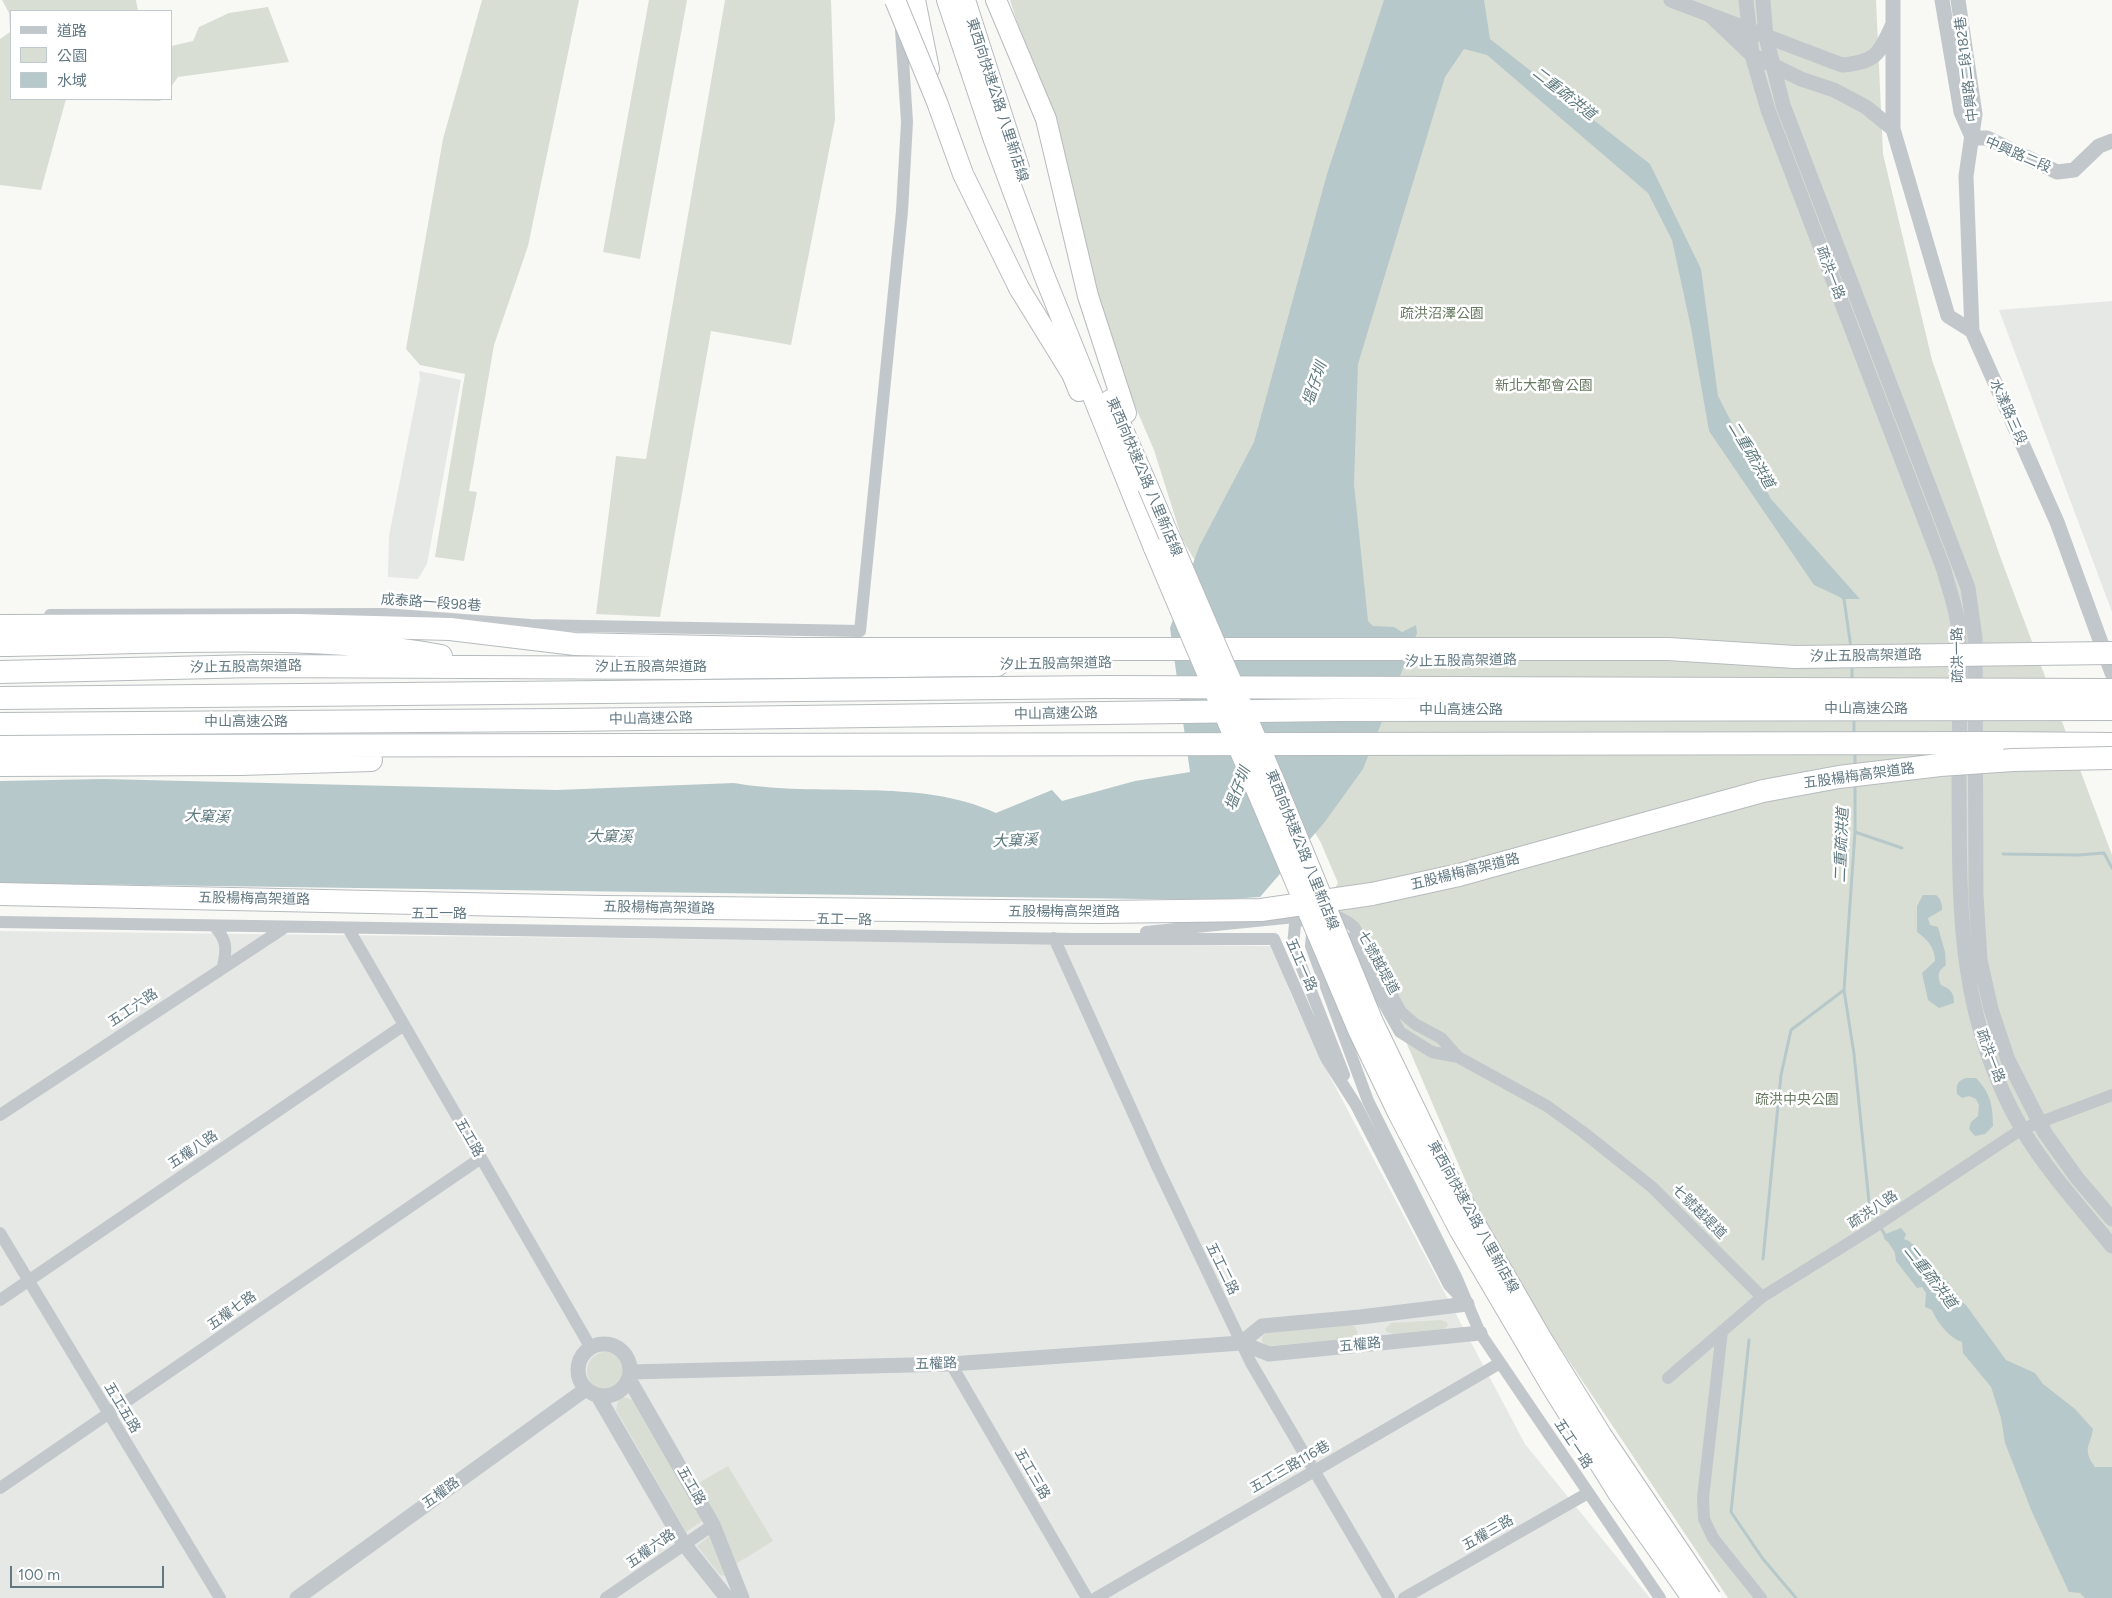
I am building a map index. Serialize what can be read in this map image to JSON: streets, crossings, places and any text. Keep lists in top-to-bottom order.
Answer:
{
  "streets": {
    "highway": [
      "東西向快速公路 八里新店線",
      "汐止五股高架道路",
      "中山高速公路",
      "五股楊梅高架道路"
    ],
    "street": [
      "中興路二段182巷",
      "中興路二段",
      "疏洪一路",
      "水漾路三段",
      "成泰路一段98巷",
      "五工一路",
      "七號越堤道",
      "五工六路",
      "五工路",
      "五權八路",
      "疏洪八路",
      "五工二路",
      "五權七路",
      "五權路",
      "五工五路",
      "五工三路116巷",
      "五工三路",
      "五權三路",
      "五權六路"
    ]
  },
  "crossings": [
    ["中興路二段182巷", "中興路二段"],
    ["中興路二段182巷", "水漾路三段"],
    ["中興路二段", "水漾路三段"],
    ["疏洪一路", "疏洪八路"],
    ["五工一路", "七號越堤道"],
    ["五工一路", "五工六路"],
    ["五工一路", "五工路"],
    ["五工一路", "五工二路"],
    ["五工一路", "五權路"],
    ["五工一路", "五工三路116巷"],
    ["五工一路", "五權三路"],
    ["七號越堤道", "疏洪八路"],
    ["五工路", "五權八路"],
    ["五工路", "五權七路"],
    ["五工路", "五權路"],
    ["五工路", "五權六路"],
    ["五權八路", "五工五路"],
    ["五工二路", "五權路"],
    ["五工二路", "五工三路116巷"],
    ["五權七路", "五工五路"],
    ["五權路", "五工三路"]
  ],
  "water": ["二重疏洪道", "塭仔圳", "大窠溪"],
  "parks": ["疏洪沼澤公園", "新北大都會公園", "疏洪中央公園"],
  "legend": ["道路", "公園", "水域"],
  "scale_bar": "100 m"
}
